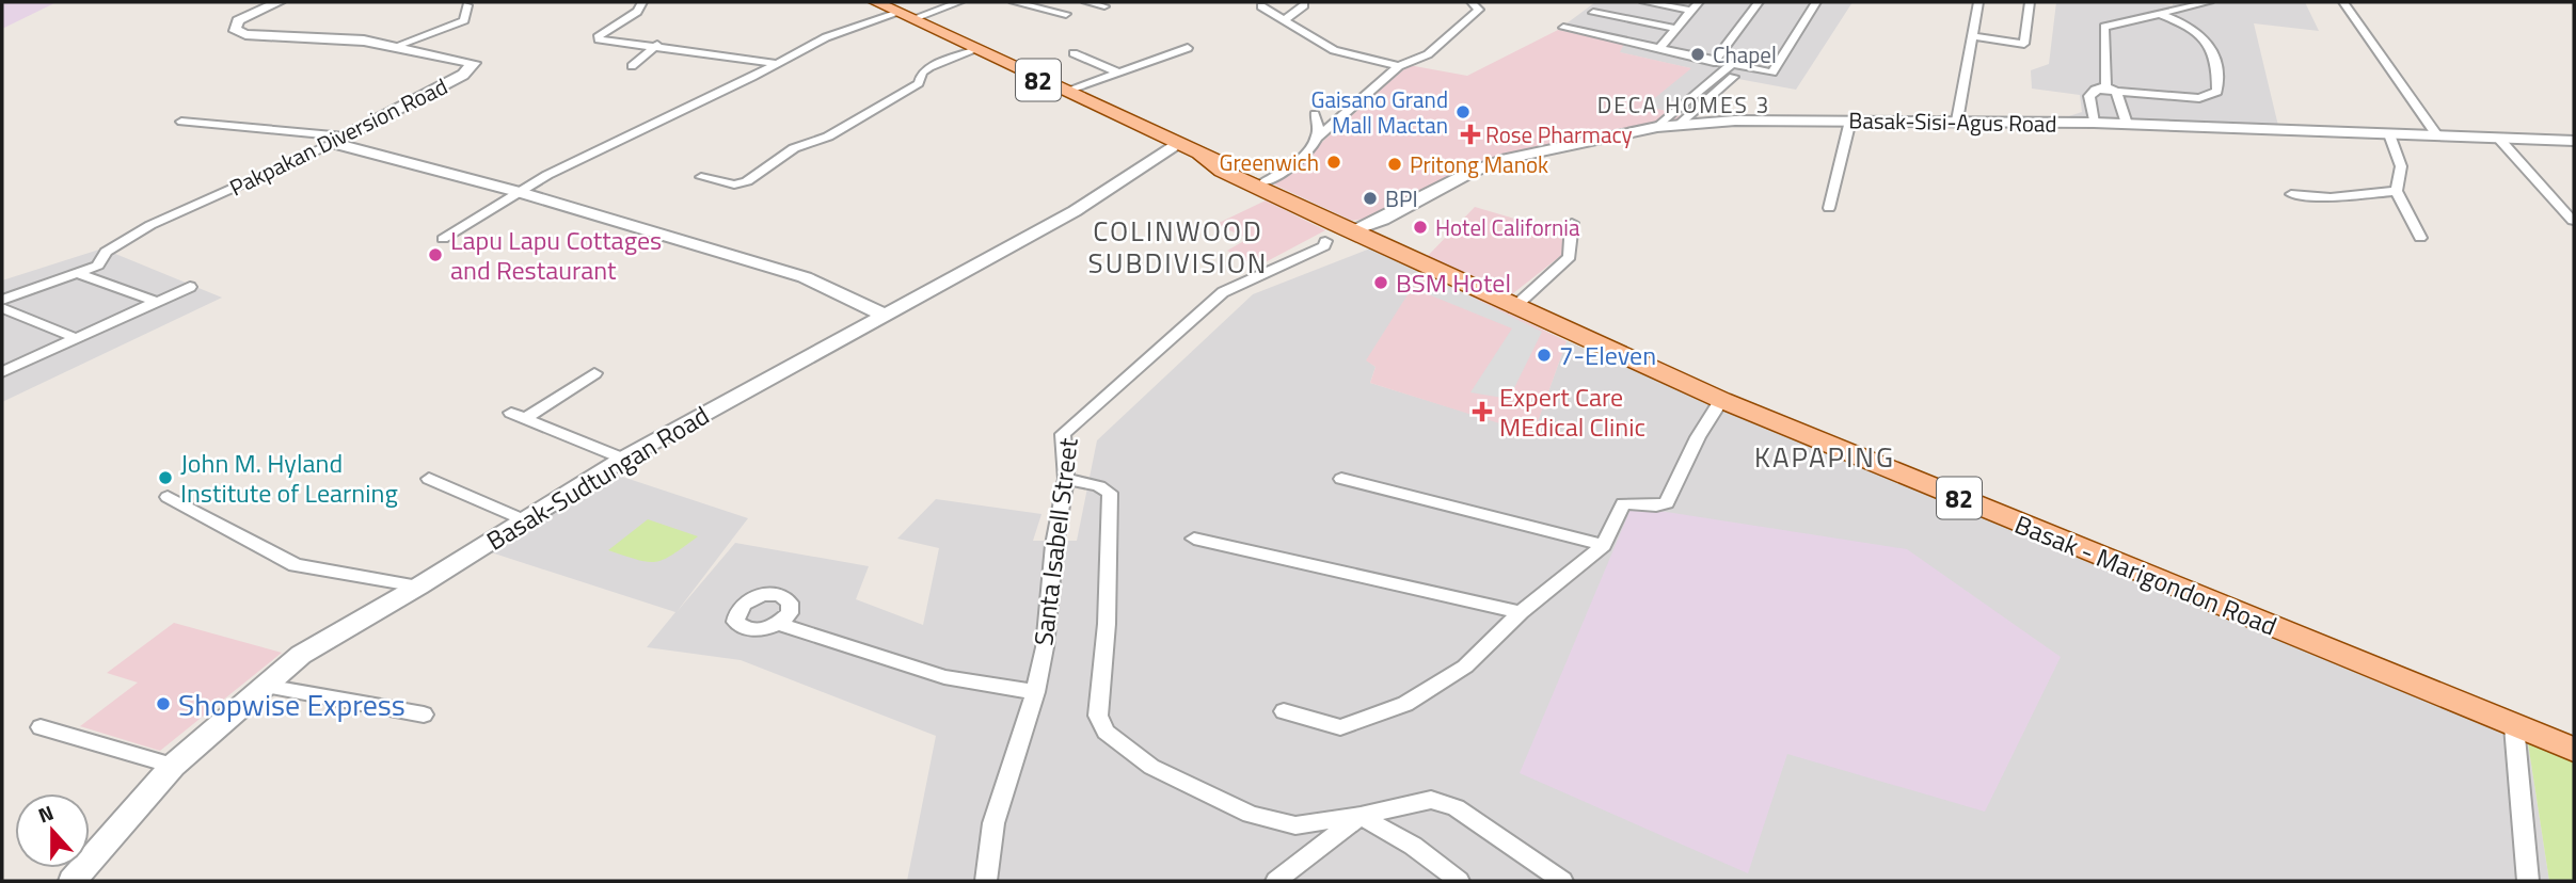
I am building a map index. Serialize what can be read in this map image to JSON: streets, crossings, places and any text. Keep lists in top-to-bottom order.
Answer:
{
  "streets": {
    "main road": ["82", "Basak - Marigondon Road"],
    "street": [
      "Basak-Sisi-Agus Road",
      "Pakpakan Diversion Road",
      "Basak-Sudtungan Road",
      "Santa Isabell Street"
    ]
  },
  "crossings": [
    ["Basak-Sisi-Agus Road", "Santa Isabell Street"],
    ["Basak-Sisi-Agus Road", "Basak - Marigondon Road"],
    ["Basak-Sudtungan Road", "Basak - Marigondon Road"],
    ["Santa Isabell Street", "Basak - Marigondon Road"]
  ],
  "districts": ["DECA HOMES 3", "COLINWOOD SUBDIVISION", "KAPAPING"],
  "places": {
    "other": [
      "Chapel",
      "Gaisano Grand Mall Mactan",
      "Greenwich",
      "Pritong Manok",
      "BPI",
      "Hotel California",
      "Lapu Lapu Cottages and Restaurant",
      "BSM Hotel",
      "7-Eleven",
      "John M. Hyland Institute of Learning",
      "Shopwise Express"
    ],
    "health": ["Rose Pharmacy", "Expert Care MEdical Clinic"]
  },
  "north": "top"
}
